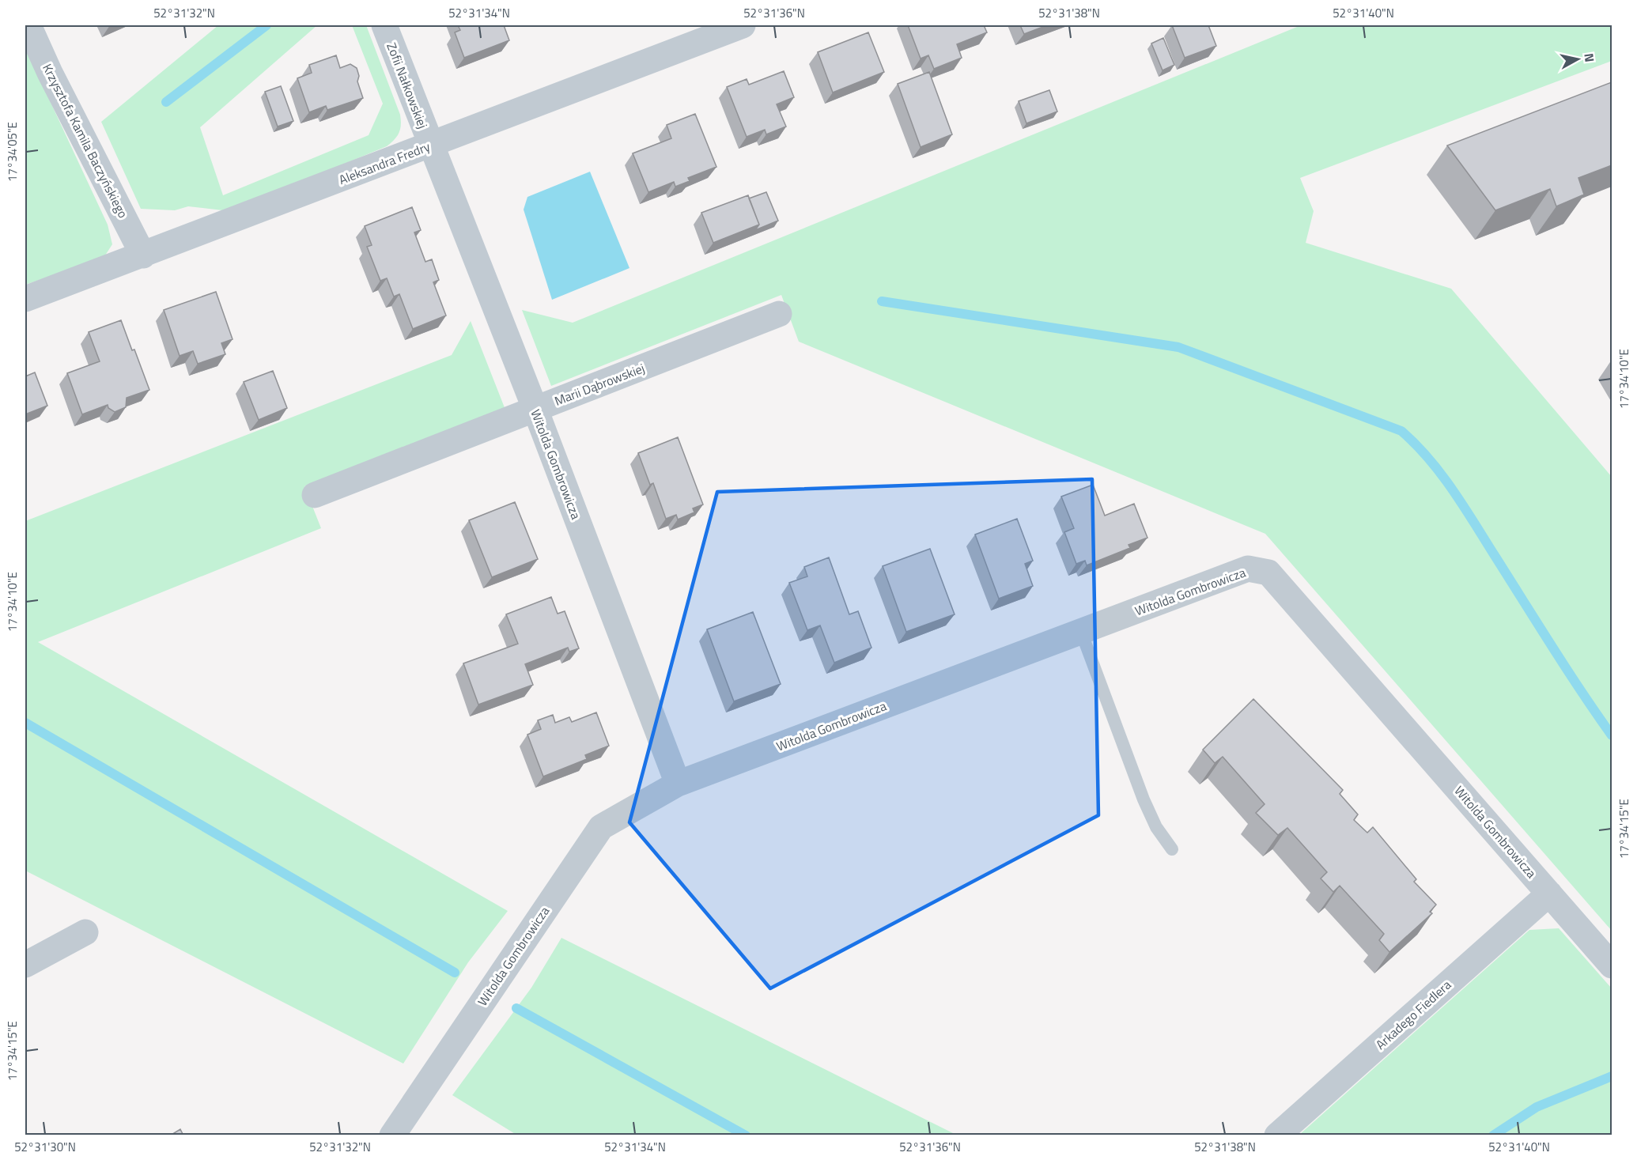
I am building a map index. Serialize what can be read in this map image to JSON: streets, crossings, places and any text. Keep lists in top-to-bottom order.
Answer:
{
  "streets": {
    "street": [
      "Zofii Nałkowskiej",
      "Krzysztofa Kamila Baczyńskiego",
      "Aleksandra Fredry",
      "Marii Dąbrowskiej",
      "Witolda Gombrowicza",
      "Arkadego Fiedlera"
    ]
  },
  "crossings": [
    ["Zofii Nałkowskiej", "Aleksandra Fredry"],
    ["Zofii Nałkowskiej", "Witolda Gombrowicza"],
    ["Krzysztofa Kamila Baczyńskiego", "Aleksandra Fredry"],
    ["Aleksandra Fredry", "Witolda Gombrowicza"],
    ["Marii Dąbrowskiej", "Witolda Gombrowicza"],
    ["Witolda Gombrowicza", "Arkadego Fiedlera"]
  ],
  "north": "right",
  "coordinates": [
    "52°31'32\"N",
    "52°31'34\"N",
    "52°31'36\"N",
    "52°31'38\"N",
    "52°31'40\"N",
    "17°34'05\"E",
    "17°34'10\"E",
    "17°34'15\"E",
    "52°31'30\"N"
  ]
}
